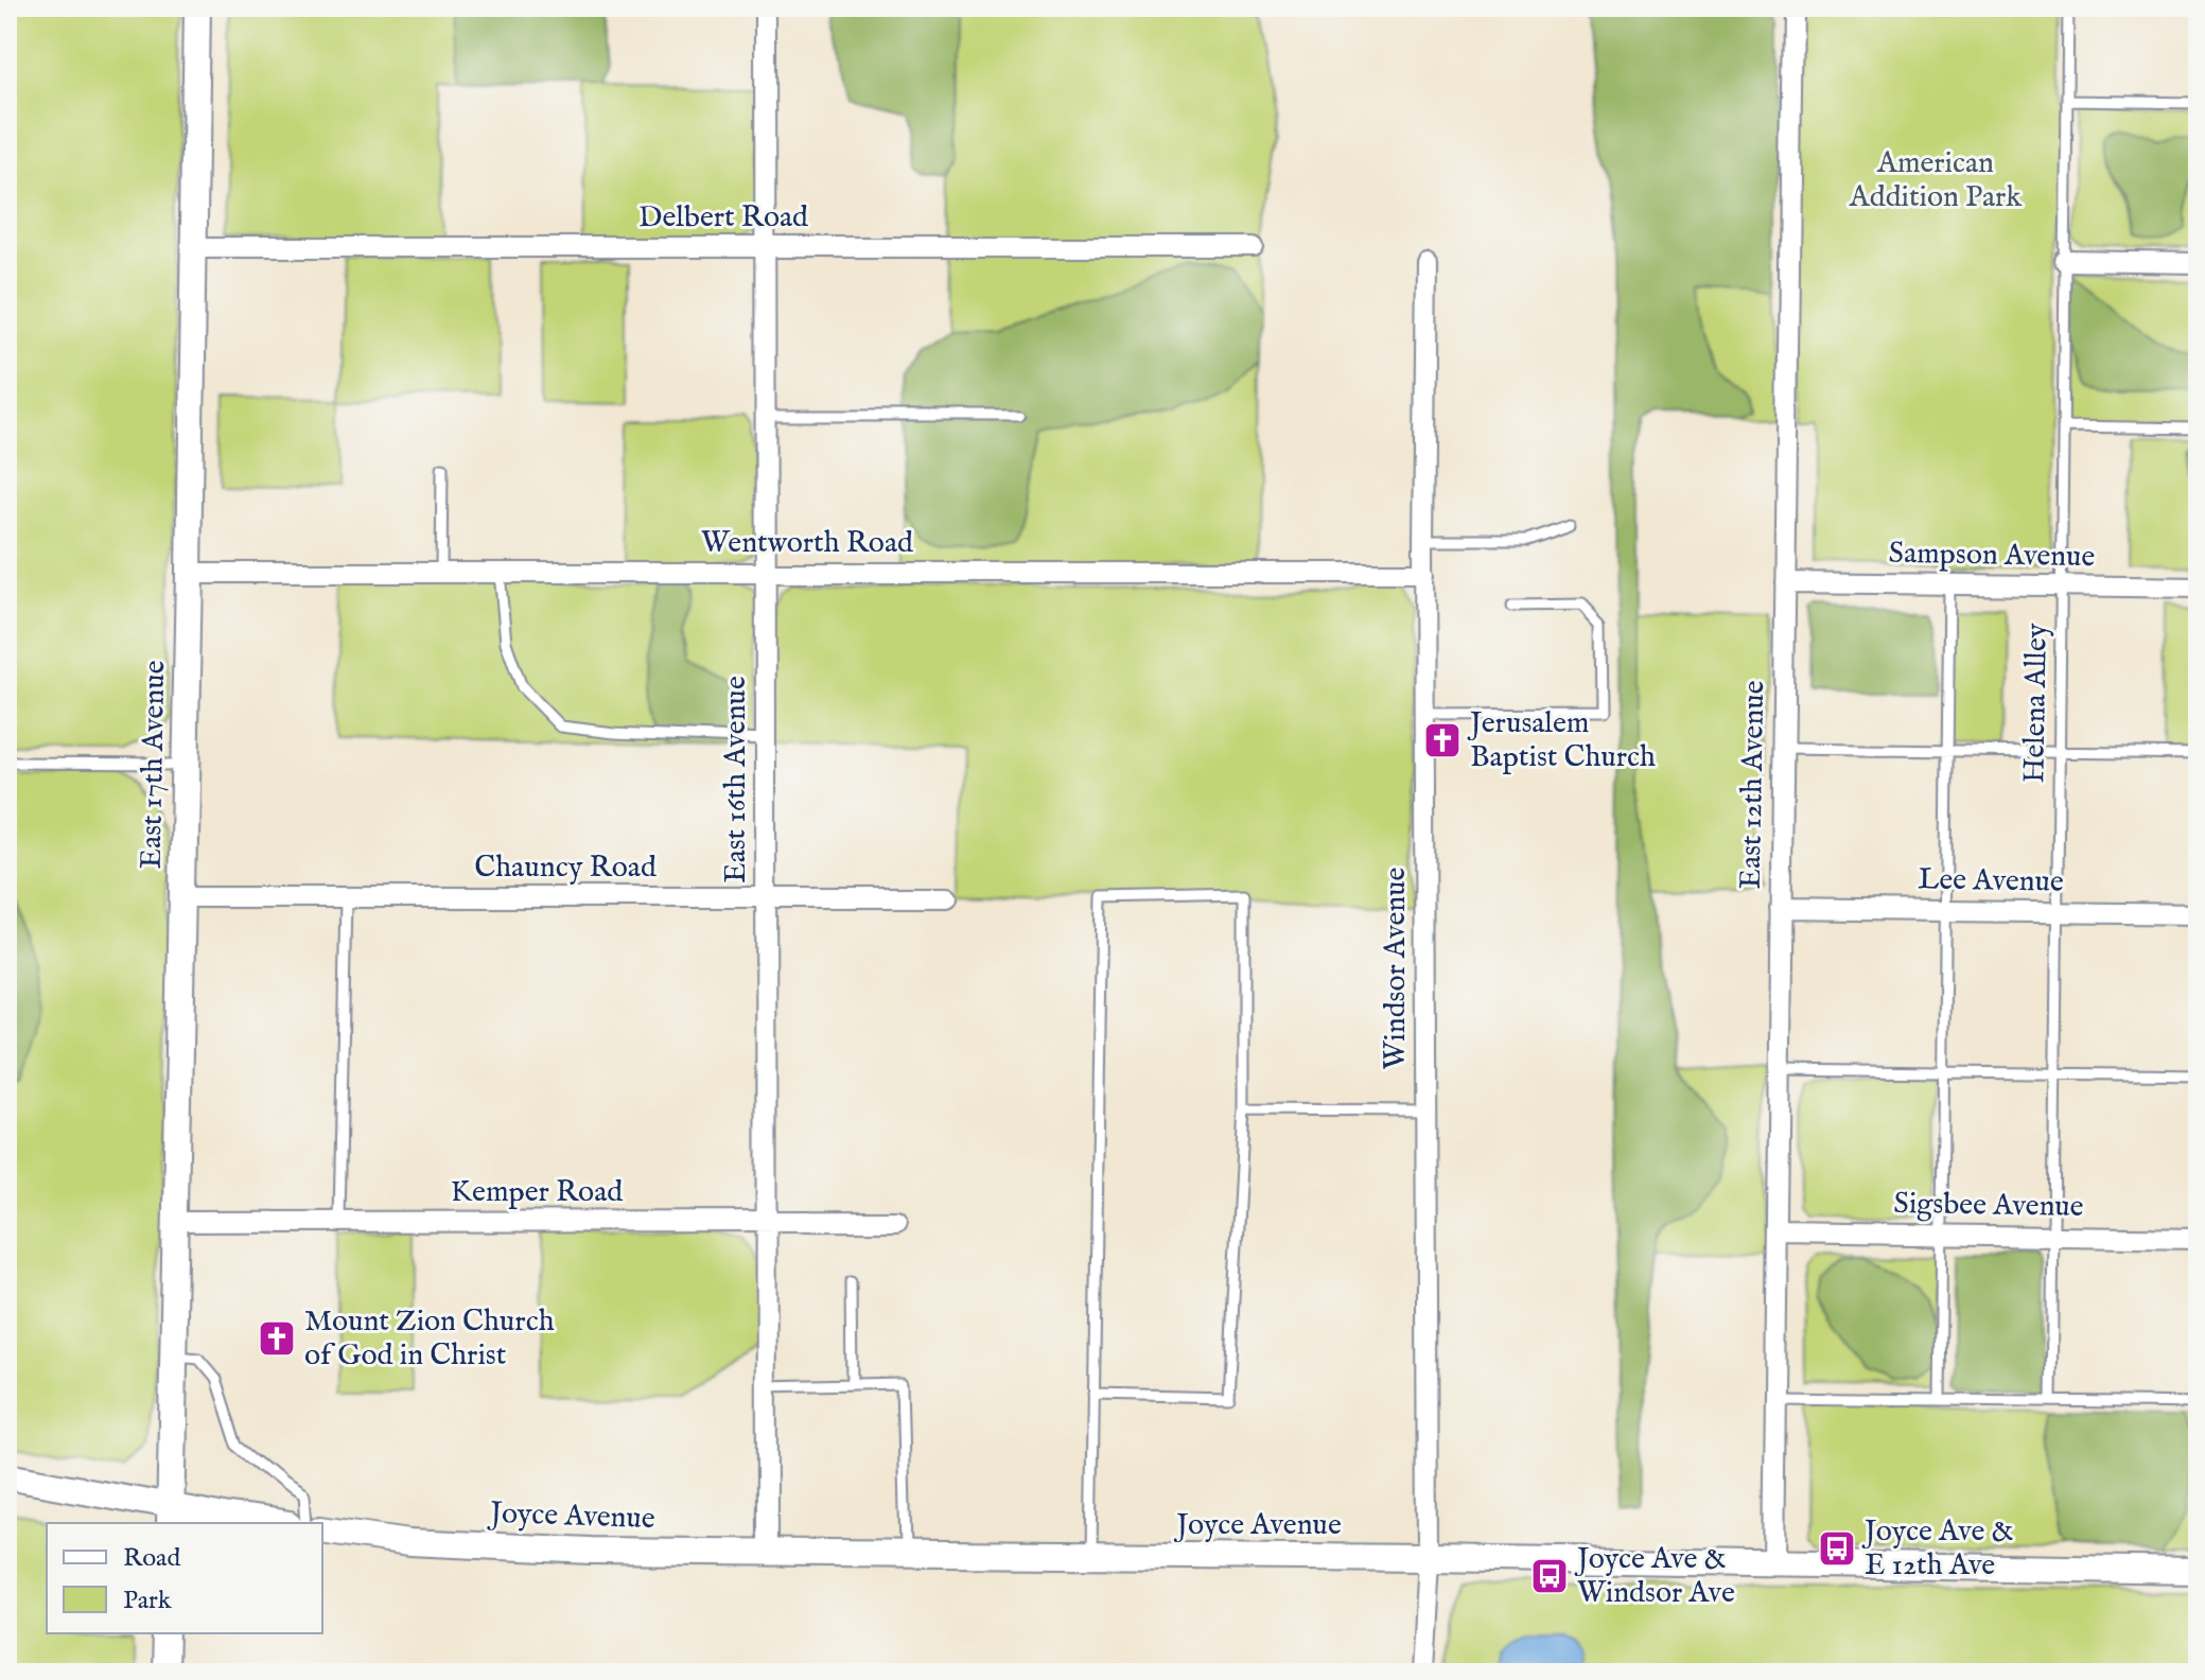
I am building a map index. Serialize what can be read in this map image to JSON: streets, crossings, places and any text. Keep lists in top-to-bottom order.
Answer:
{
  "streets": {
    "street": [
      "Delbert Road",
      "Wentworth Road",
      "Sampson Avenue",
      "East 17th Avenue",
      "East 16th Avenue",
      "East 12th Avenue",
      "Chauncy Road",
      "Lee Avenue",
      "Windsor Avenue",
      "Kemper Road",
      "Sigsbee Avenue",
      "Joyce Avenue"
    ],
    "lane": ["Helena Alley"]
  },
  "crossings": [
    ["Delbert Road", "East 17th Avenue"],
    ["Delbert Road", "East 16th Avenue"],
    ["Wentworth Road", "East 17th Avenue"],
    ["Wentworth Road", "East 16th Avenue"],
    ["Wentworth Road", "Windsor Avenue"],
    ["Sampson Avenue", "Helena Alley"],
    ["Sampson Avenue", "East 12th Avenue"],
    ["Helena Alley", "Lee Avenue"],
    ["Helena Alley", "Sigsbee Avenue"],
    ["East 17th Avenue", "Chauncy Road"],
    ["East 17th Avenue", "Kemper Road"],
    ["East 16th Avenue", "Chauncy Road"],
    ["East 16th Avenue", "Kemper Road"],
    ["East 16th Avenue", "Joyce Avenue"],
    ["East 12th Avenue", "Lee Avenue"],
    ["East 12th Avenue", "Sigsbee Avenue"],
    ["East 12th Avenue", "Joyce Avenue"],
    ["Windsor Avenue", "Joyce Avenue"]
  ],
  "parks": ["American Addition Park"],
  "places": {
    "church": ["Jerusalem Baptist Church", "Mount Zion Church of God in Christ"],
    "bus stop": ["Joyce Ave & E 12th Ave", "Joyce Ave & Windsor Ave"]
  },
  "legend": ["Road", "Park"]
}
